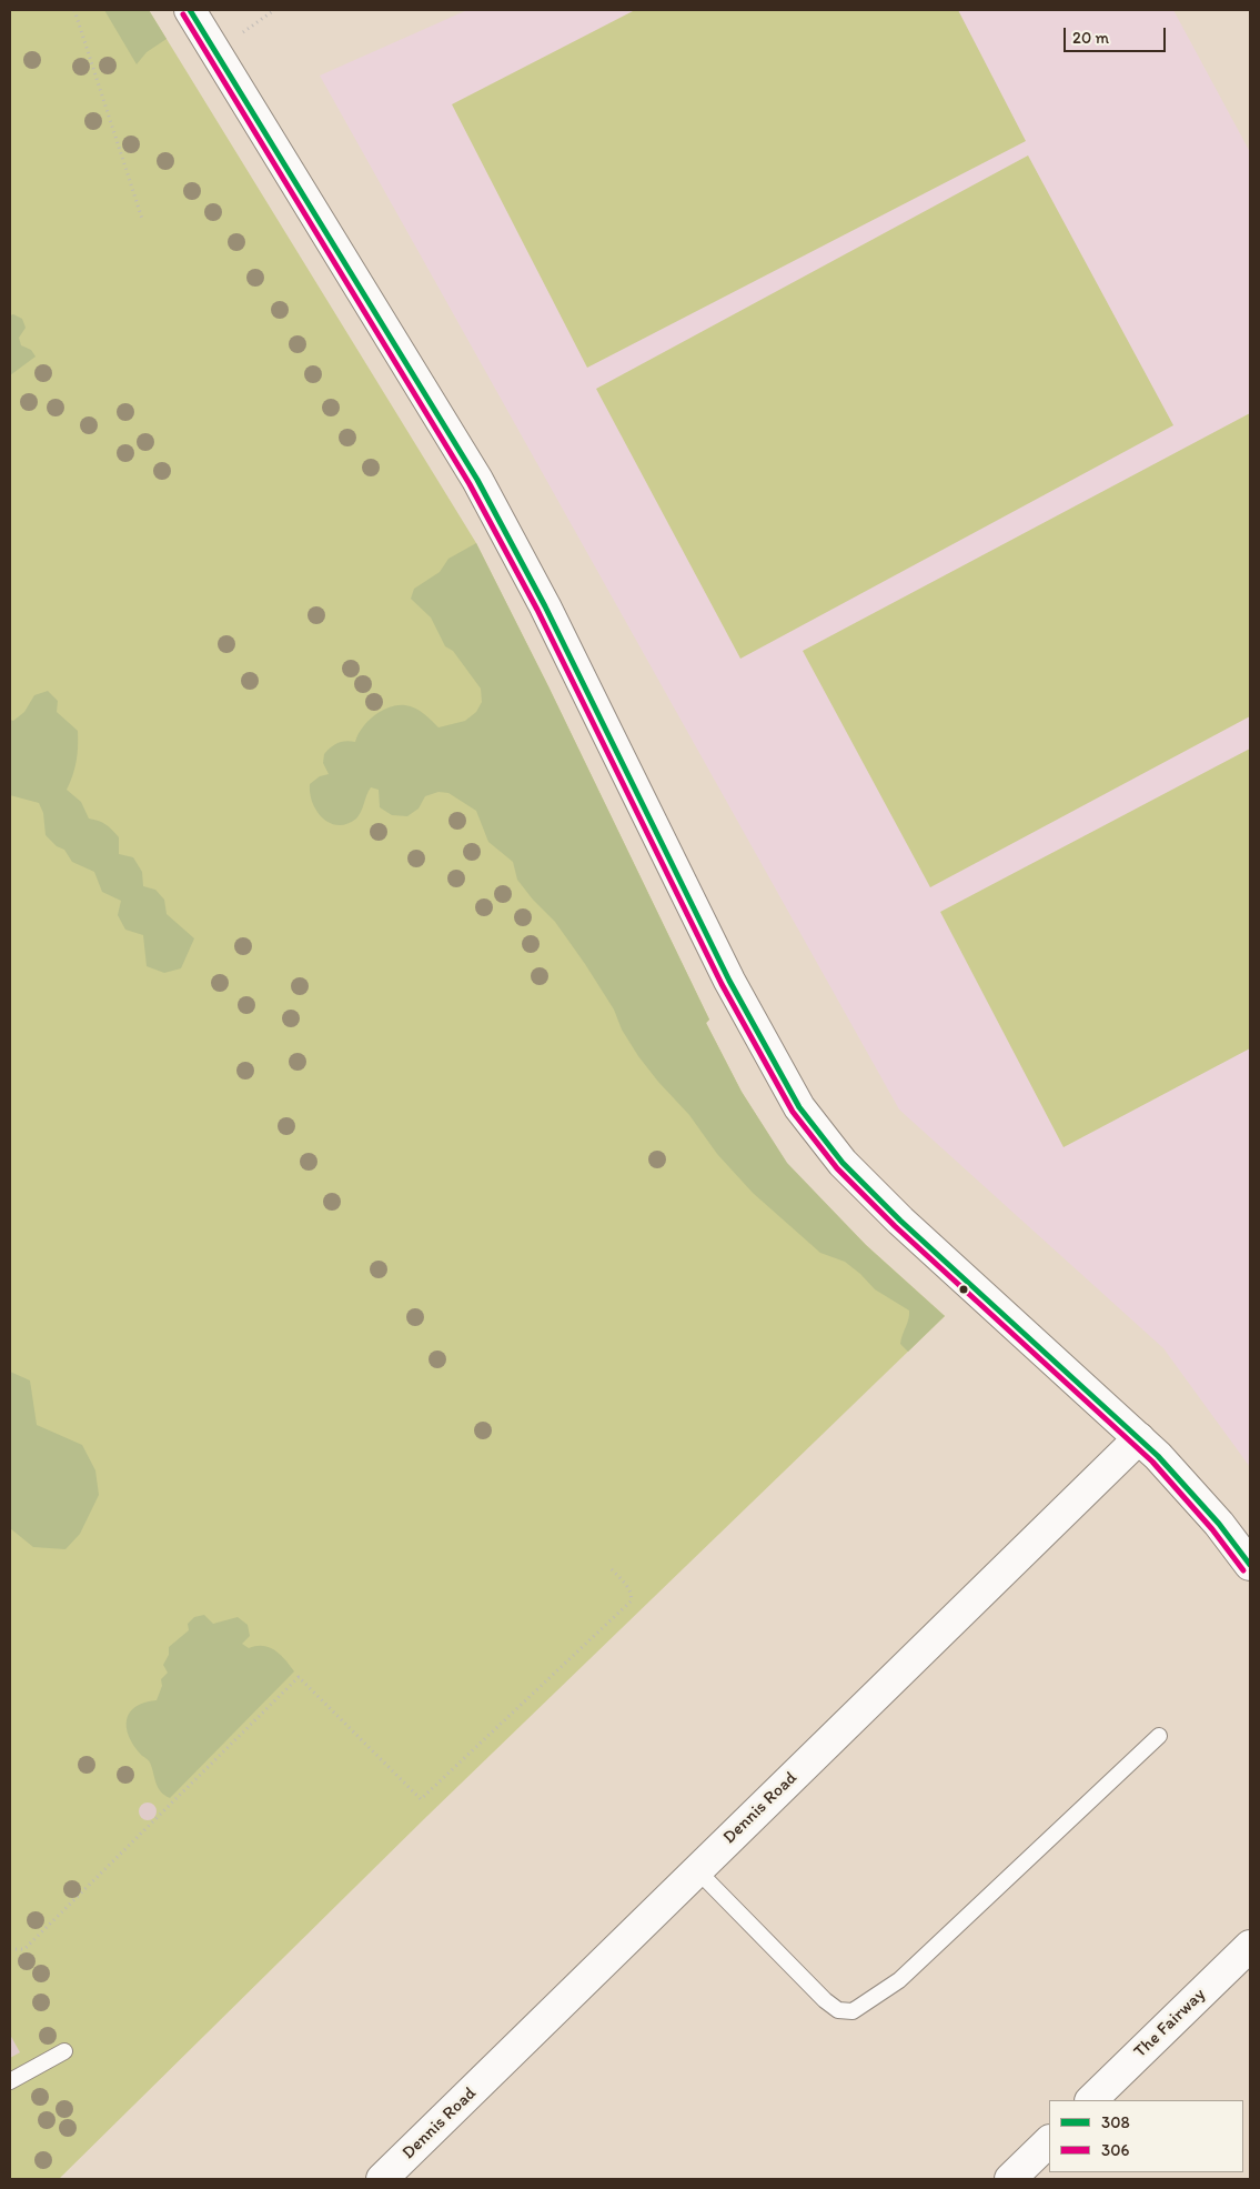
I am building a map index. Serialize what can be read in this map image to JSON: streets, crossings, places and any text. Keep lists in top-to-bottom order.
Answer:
{
  "streets": {
    "main road": ["Dennis Road", "The Fairway"]
  },
  "lines": ["transit line 308", "transit line 306"],
  "legend": ["308", "306"],
  "scale_bar": "20 m"
}
